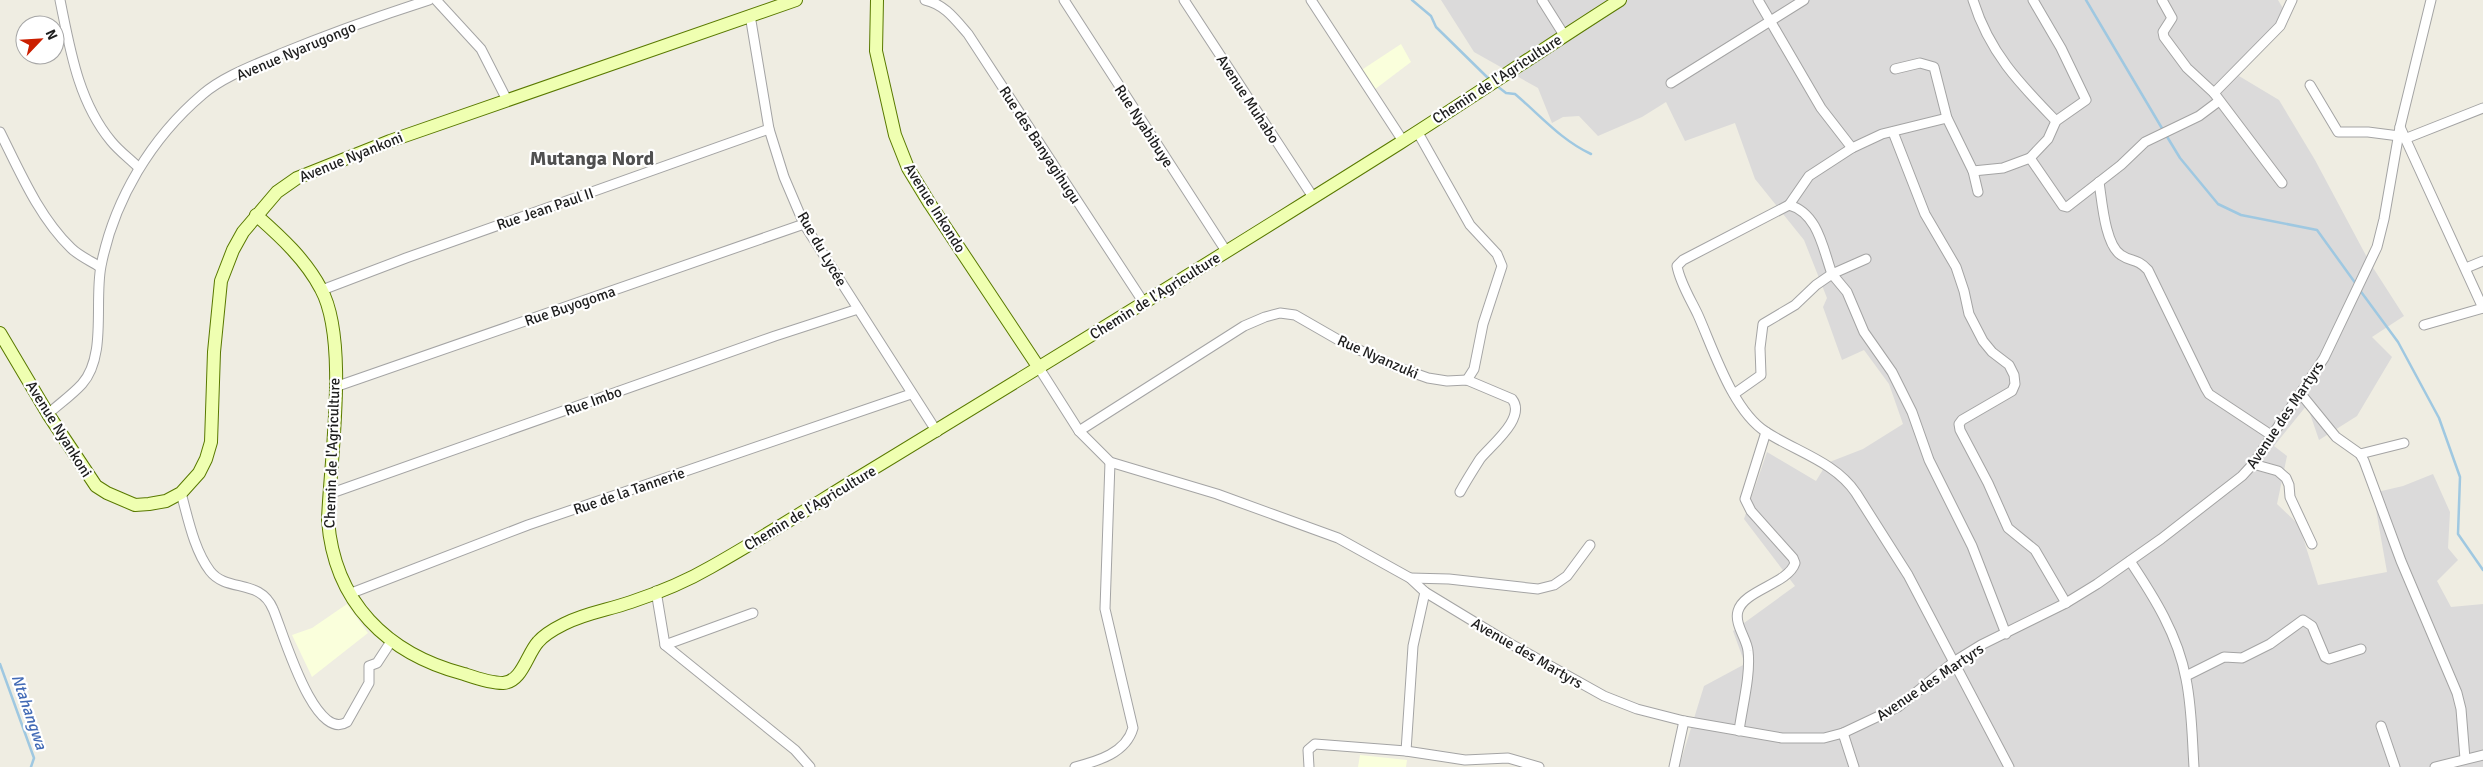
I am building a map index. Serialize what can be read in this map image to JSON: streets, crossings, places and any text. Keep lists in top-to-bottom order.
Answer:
{
  "streets": {
    "street": [
      "Avenue Nyarugongo",
      "Chemin de l'Agriculture",
      "Avenue Muhabo",
      "Rue Nyabibuye",
      "Rue des Banyagihugu",
      "Avenue Nyankoni",
      "Avenue Inkondo",
      "Rue Jean Paul II",
      "Rue du Lycée",
      "Rue Buyogoma",
      "Rue Nyanzuki",
      "Rue Imbo",
      "Avenue des Martyrs",
      "Rue de la Tannerie"
    ]
  },
  "crossings": [
    ["Avenue Nyarugongo", "Avenue Nyankoni"],
    ["Chemin de l'Agriculture", "Avenue Muhabo"],
    ["Chemin de l'Agriculture", "Rue Nyabibuye"],
    ["Chemin de l'Agriculture", "Rue des Banyagihugu"],
    ["Chemin de l'Agriculture", "Avenue Nyankoni"],
    ["Chemin de l'Agriculture", "Avenue Inkondo"],
    ["Chemin de l'Agriculture", "Rue Jean Paul II"],
    ["Chemin de l'Agriculture", "Rue du Lycée"],
    ["Chemin de l'Agriculture", "Rue Buyogoma"],
    ["Chemin de l'Agriculture", "Rue Imbo"],
    ["Chemin de l'Agriculture", "Avenue des Martyrs"],
    ["Chemin de l'Agriculture", "Rue de la Tannerie"],
    ["Avenue Nyankoni", "Rue du Lycée"],
    ["Avenue Inkondo", "Avenue des Martyrs"],
    ["Rue Jean Paul II", "Rue du Lycée"],
    ["Rue du Lycée", "Rue Buyogoma"],
    ["Rue du Lycée", "Rue Imbo"],
    ["Rue du Lycée", "Rue de la Tannerie"],
    ["Rue Nyanzuki", "Avenue des Martyrs"]
  ],
  "districts": ["Mutanga Nord"],
  "water": ["Ntahangwa"],
  "north": "top right"
}
